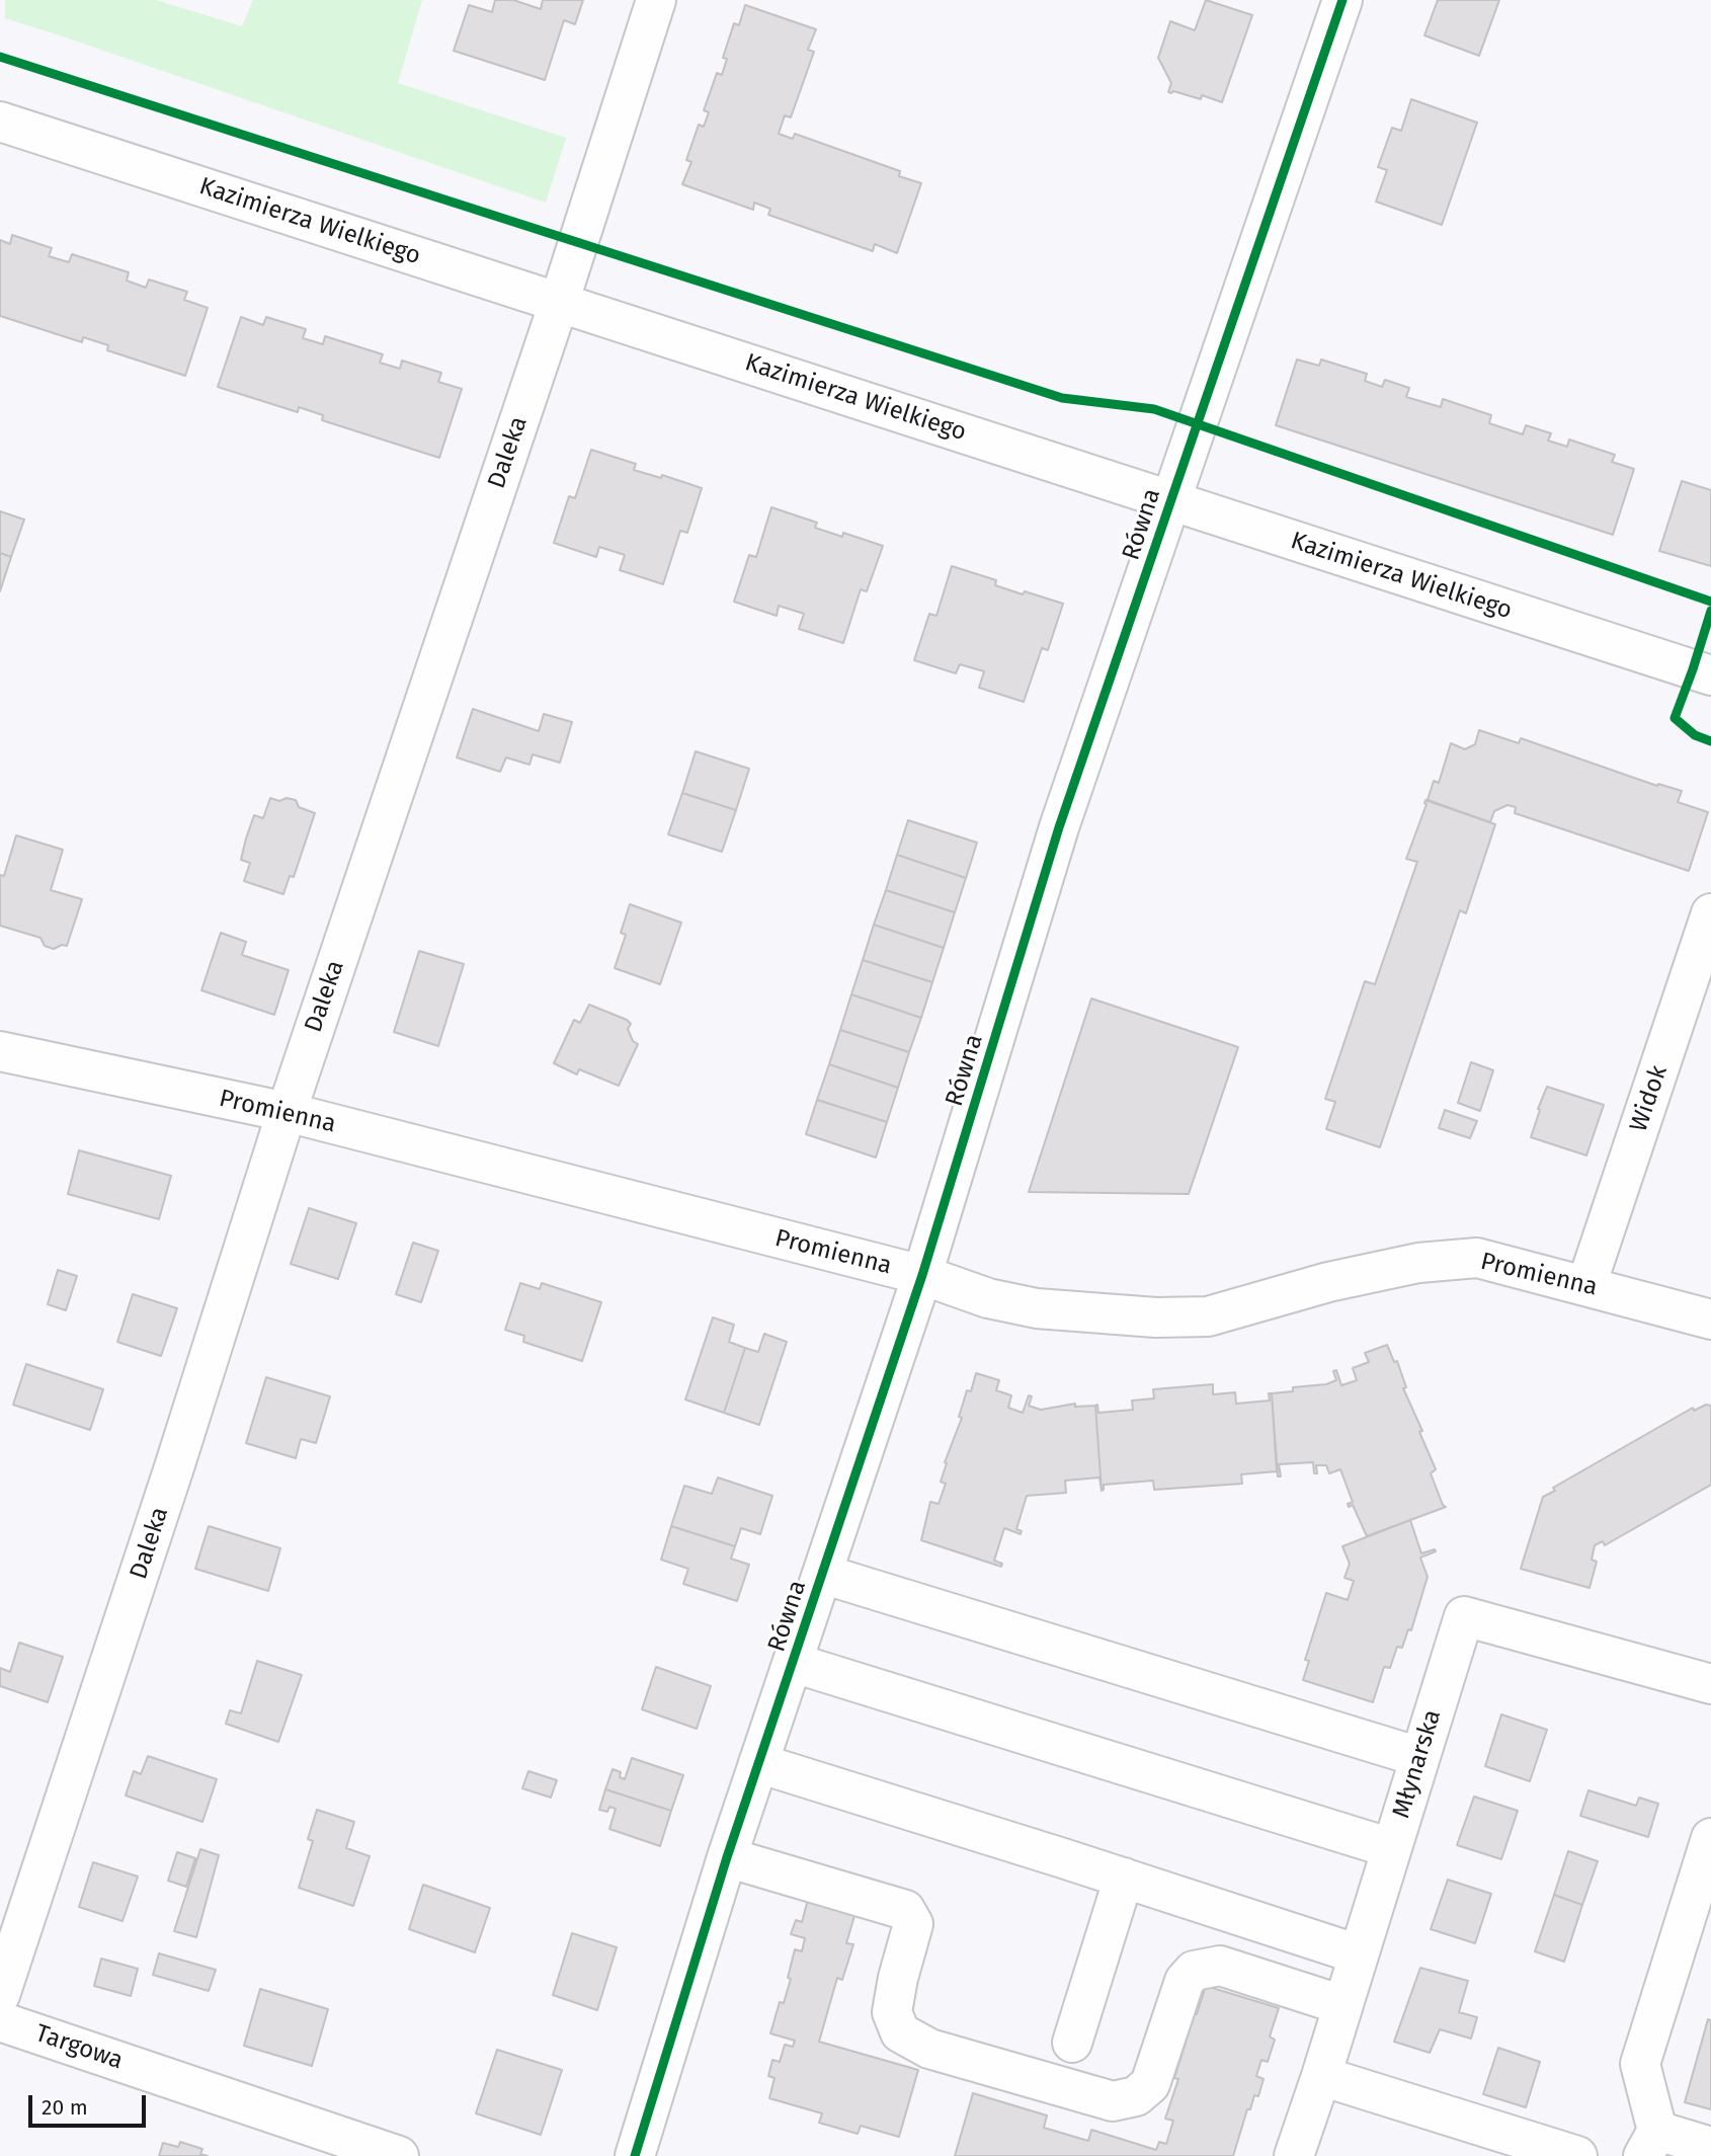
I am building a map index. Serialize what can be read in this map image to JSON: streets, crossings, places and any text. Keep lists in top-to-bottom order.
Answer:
{
  "streets": {
    "street": [
      "Kazimierza Wielkiego",
      "Daleka",
      "Równa",
      "Widok",
      "Promienna",
      "Młynarska",
      "Targowa"
    ]
  },
  "crossings": [
    ["Kazimierza Wielkiego", "Daleka"],
    ["Kazimierza Wielkiego", "Równa"],
    ["Daleka", "Promienna"],
    ["Równa", "Promienna"],
    ["Widok", "Promienna"]
  ],
  "scale_bar": "20 m"
}
